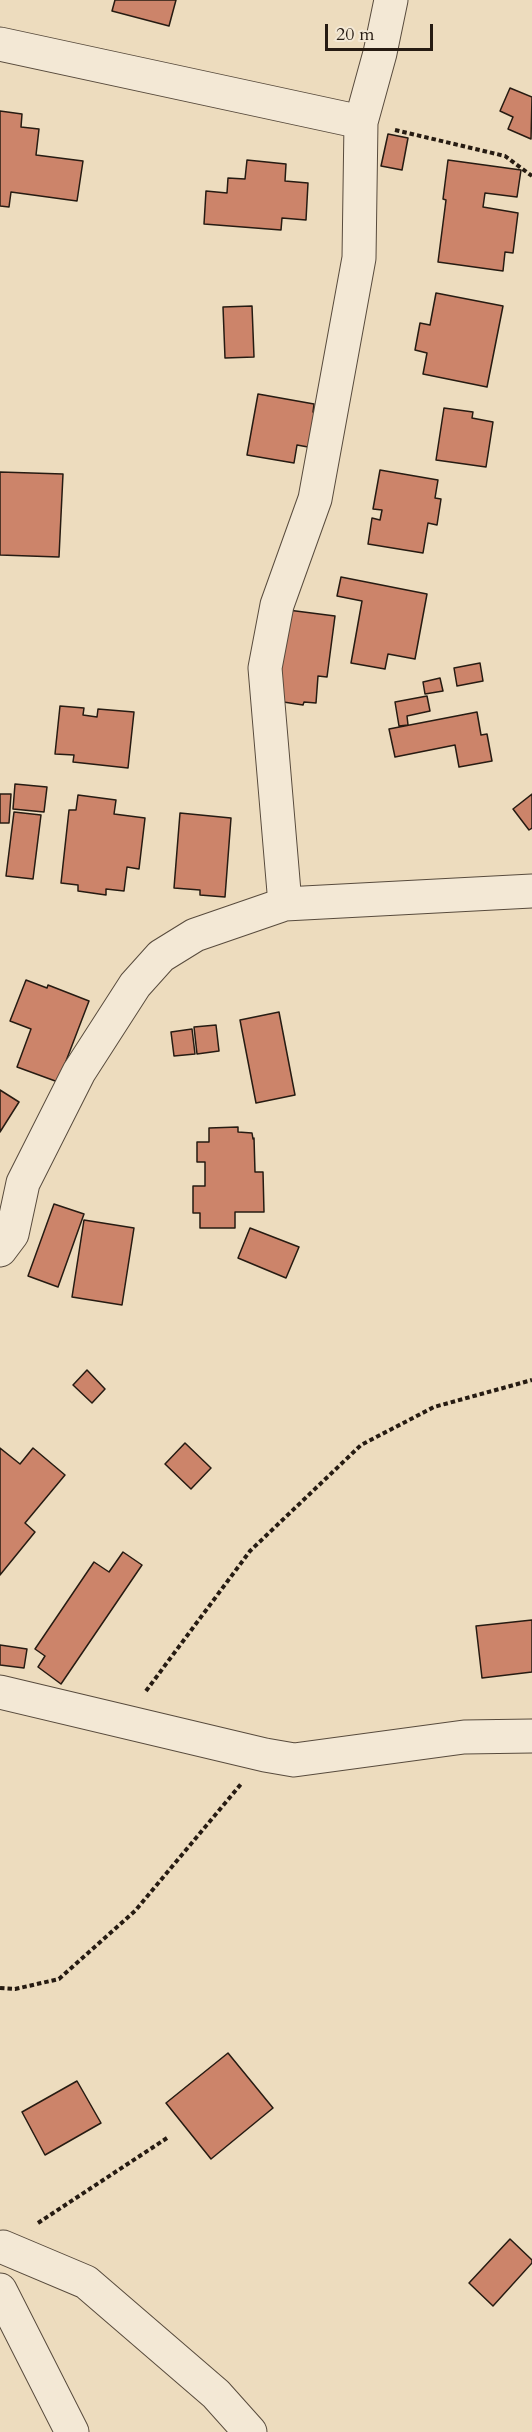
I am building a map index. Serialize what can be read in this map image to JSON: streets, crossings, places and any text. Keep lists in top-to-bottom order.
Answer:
{
  "scale_bar": "20 m"
}
